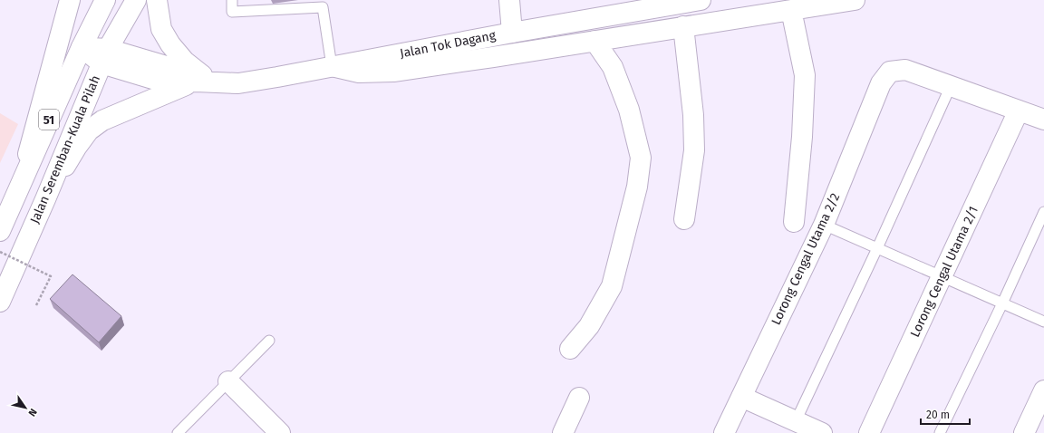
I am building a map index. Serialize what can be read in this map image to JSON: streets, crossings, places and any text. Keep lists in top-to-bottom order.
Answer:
{
  "streets": {
    "main road": [
      "Jalan Tok Dagang",
      "51",
      "Jalan Seremban-Kuala Pilah",
      "Lorong Cengal Utama 2/2",
      "Lorong Cengal Utama 2/1"
    ]
  },
  "crossings": [
    ["Jalan Tok Dagang", "Jalan Seremban-Kuala Pilah"]
  ],
  "scale_bar": "20 m",
  "north": "bottom right"
}
